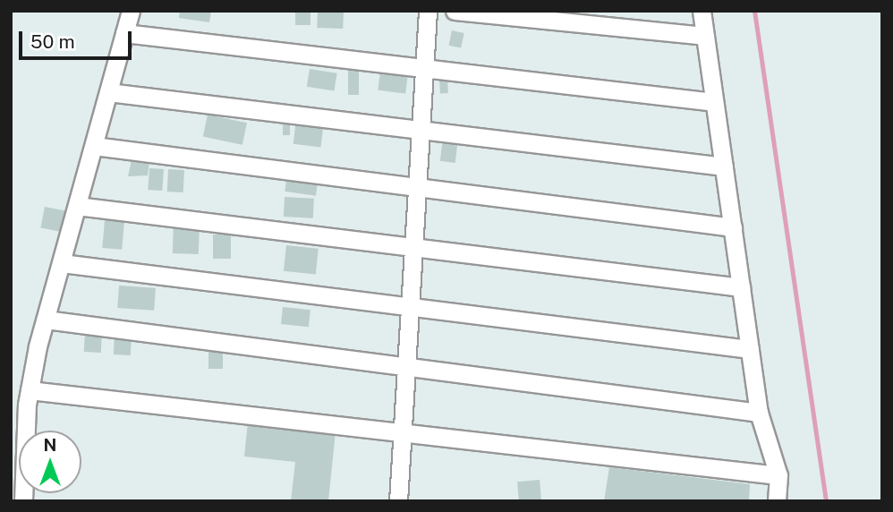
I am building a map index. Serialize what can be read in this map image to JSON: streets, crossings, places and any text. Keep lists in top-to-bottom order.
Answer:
{
  "scale_bar": "50 m",
  "north": "top"
}
